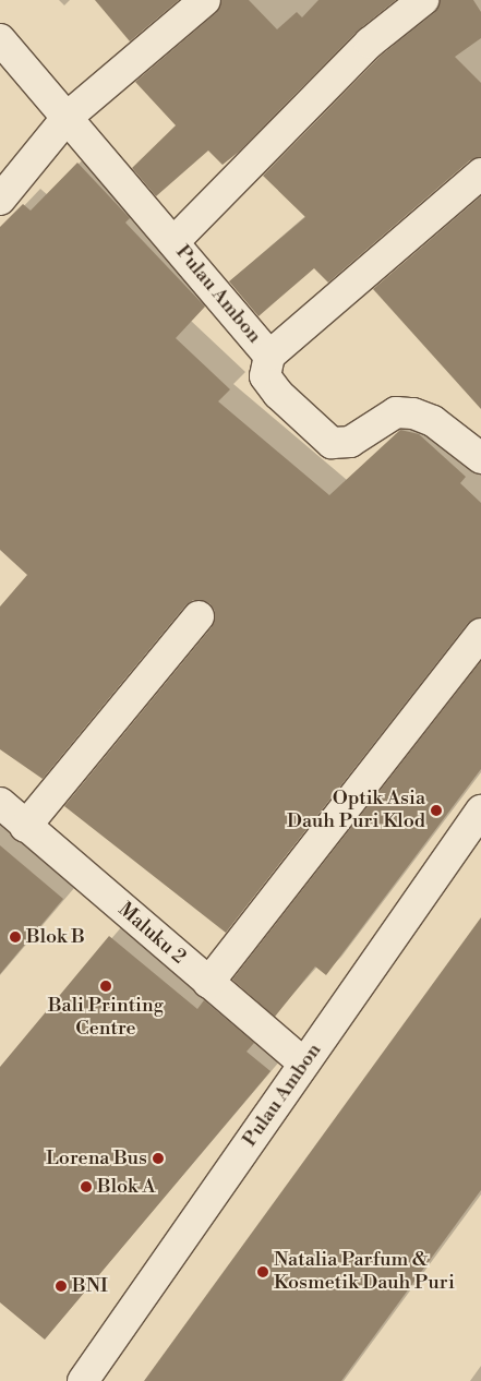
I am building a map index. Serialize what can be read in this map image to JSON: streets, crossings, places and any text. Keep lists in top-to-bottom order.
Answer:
{
  "streets": {
    "street": ["Pulau Ambon", "Maluku 2"]
  },
  "crossings": [
    ["Pulau Ambon", "Maluku 2"]
  ],
  "places": [
    "Optik Asia Dauh Puri Klod",
    "Blok B",
    "Bali Printing Centre",
    "Lorena Bus",
    "Blok A",
    "Natalia Parfum & Kosmetik Dauh Puri",
    "BNI"
  ]
}
